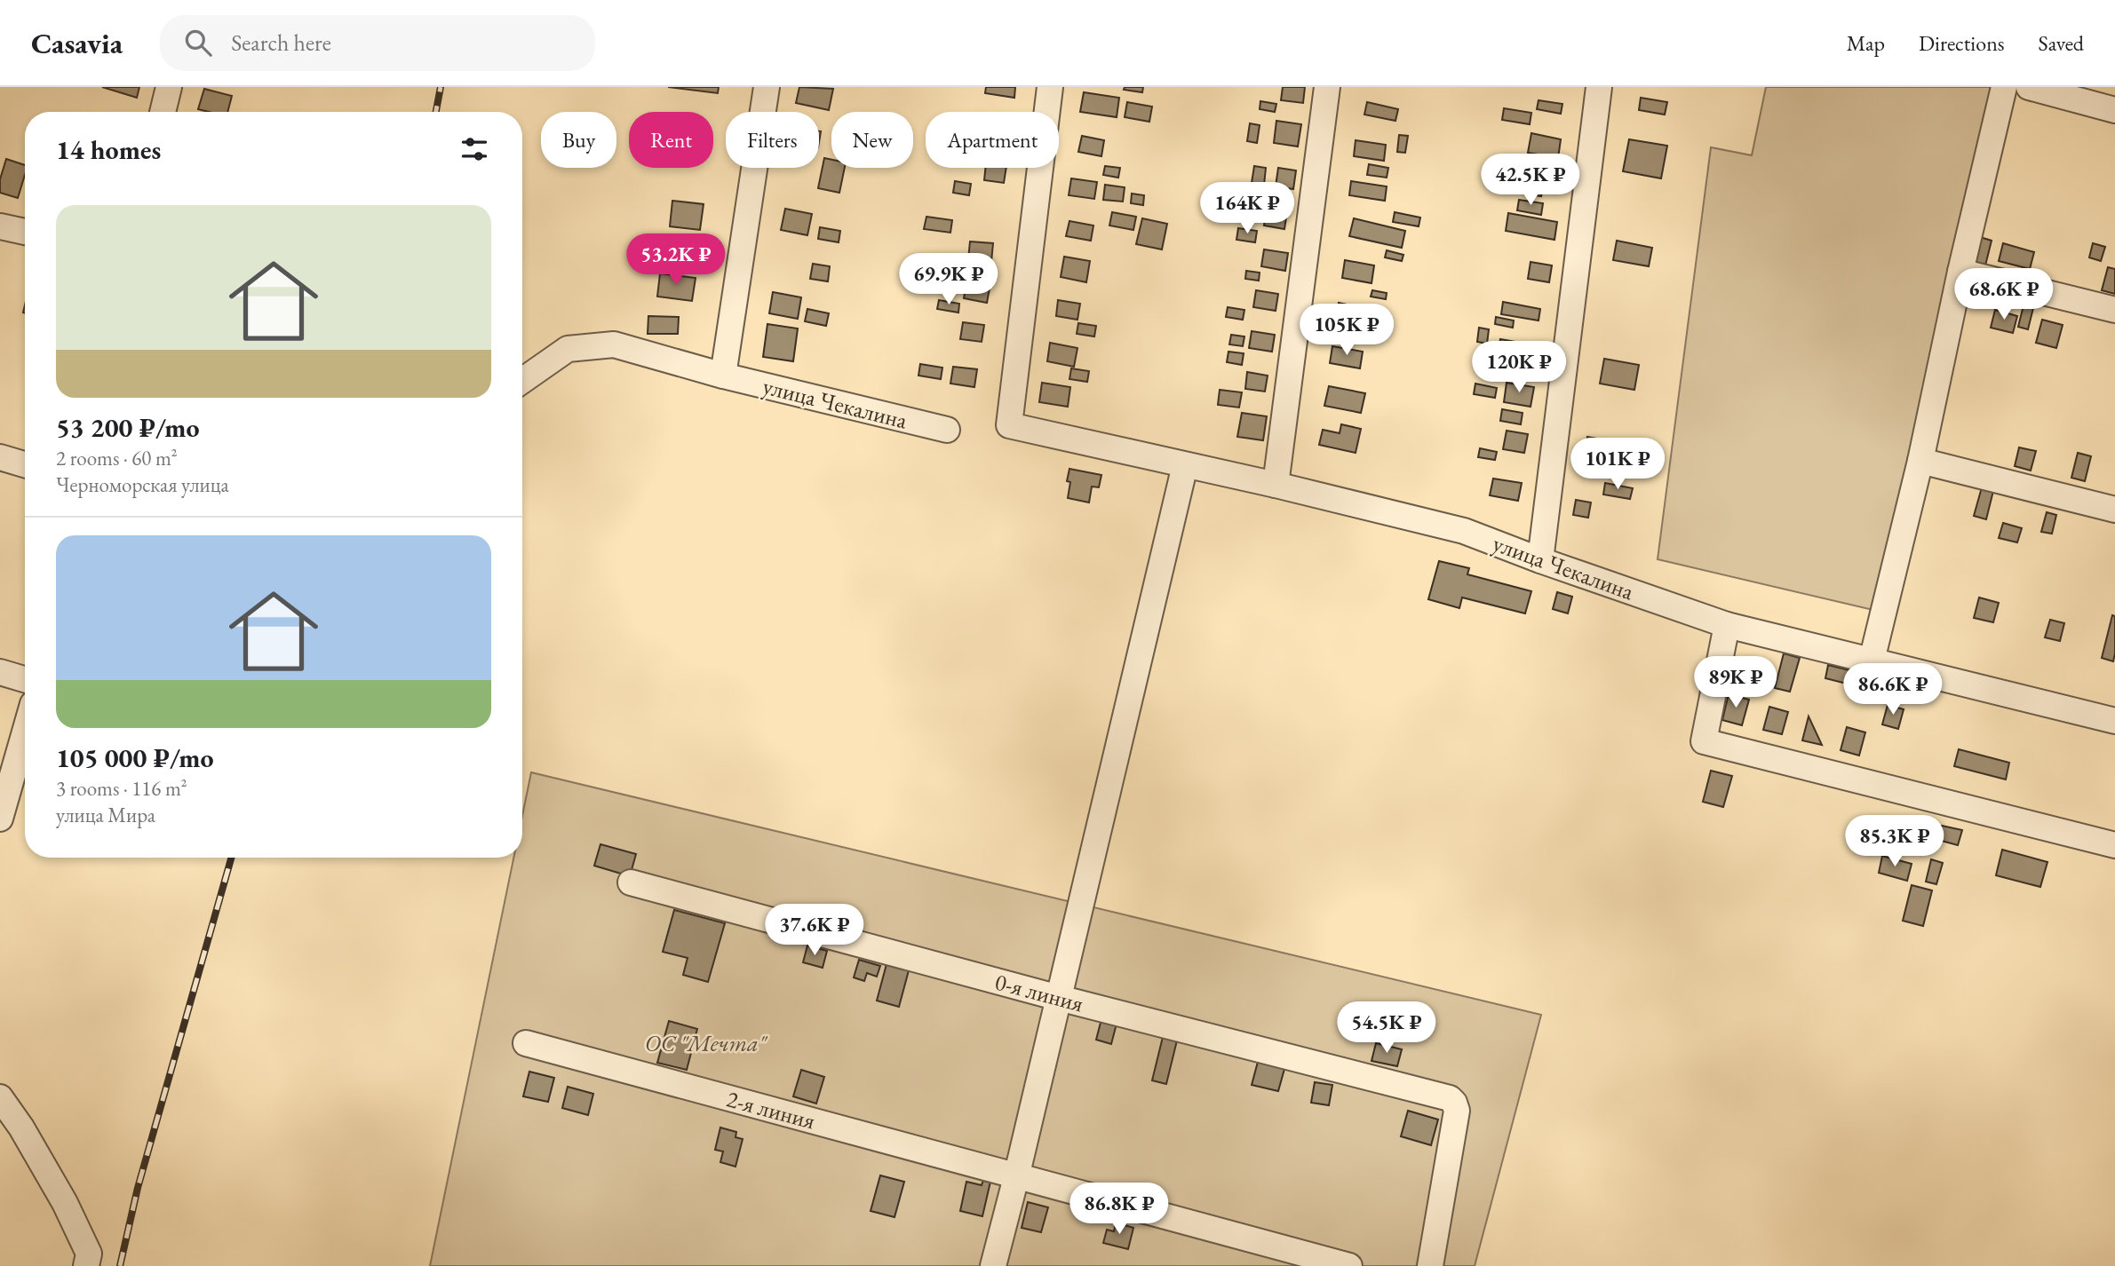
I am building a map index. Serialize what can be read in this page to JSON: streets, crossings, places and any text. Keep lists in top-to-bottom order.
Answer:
{
  "streets": {
    "street": ["улица Чекалина", "0-я линия", "2-я линия"]
  },
  "parks": ["ОС \"Мечта\""],
  "page": {
    "header": "Casavia",
    "search": "Search here",
    "nav": ["Map", "Directions", "Saved"],
    "chip": [
      "Buy",
      "Rent",
      "Filters",
      "New",
      "Apartment"
    ],
    "heading": "14 homes",
    "price": [
      "42.5K ₽",
      "164K ₽",
      "53.2K ₽",
      "69.9K ₽",
      "68.6K ₽",
      "105K ₽",
      "120K ₽",
      "101K ₽",
      "89K ₽",
      "86.6K ₽",
      "85.3K ₽",
      "37.6K ₽",
      "54.5K ₽",
      "86.8K ₽"
    ],
    "list": [
      {
        "name": "53 200 ₽/mo",
        "note": "2 rooms · 60 m² · Черноморская улица"
      },
      {
        "name": "105 000 ₽/mo",
        "note": "3 rooms · 116 m² · улица Мира"
      }
    ]
  }
}
